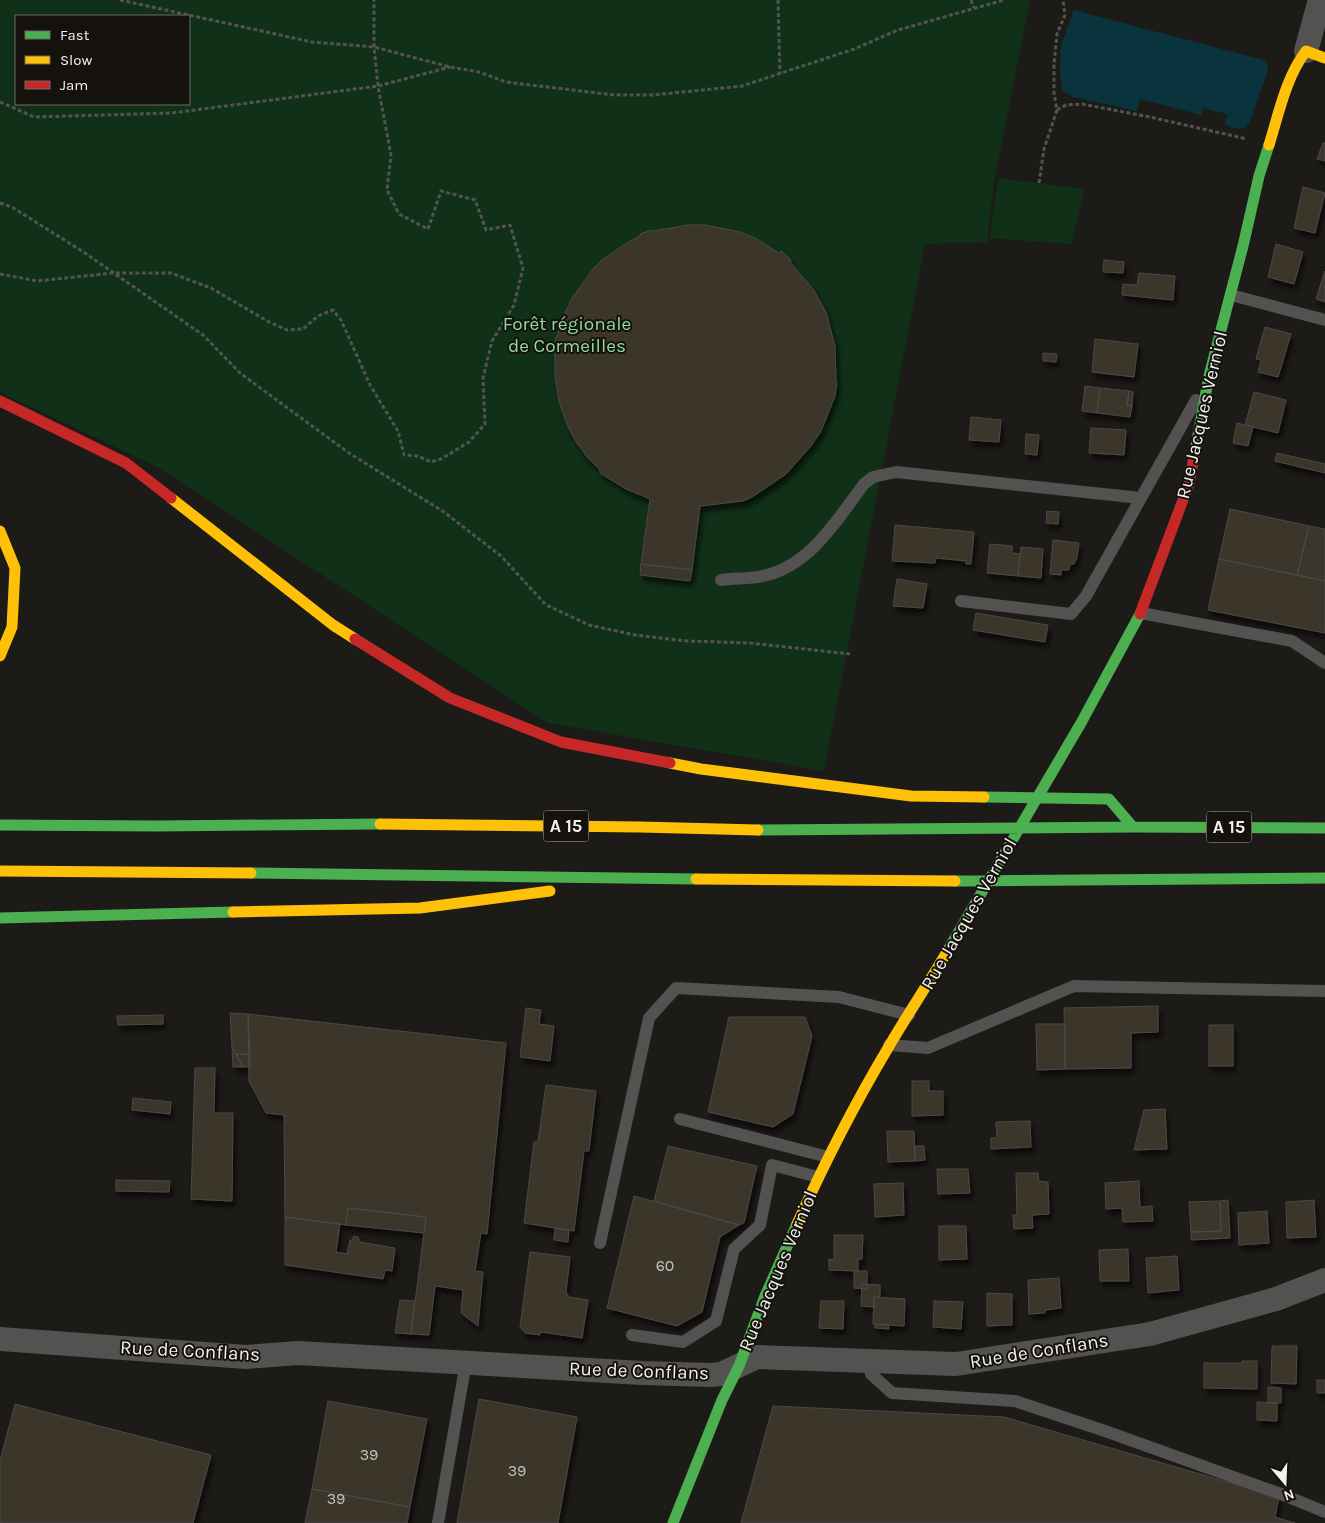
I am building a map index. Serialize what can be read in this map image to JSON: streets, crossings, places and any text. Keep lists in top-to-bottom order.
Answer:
{
  "streets": {
    "main road": ["Rue Jacques Verniol", "A 15"],
    "street": ["Rue de Conflans"]
  },
  "crossings": [
    ["Rue Jacques Verniol", "Rue de Conflans"]
  ],
  "parks": ["Forêt régionale de Cormeilles"],
  "house_numbers": [
    "60",
    "39",
    "39",
    "39"
  ],
  "legend": ["Fast", "Slow", "Jam"],
  "north": "bottom"
}
